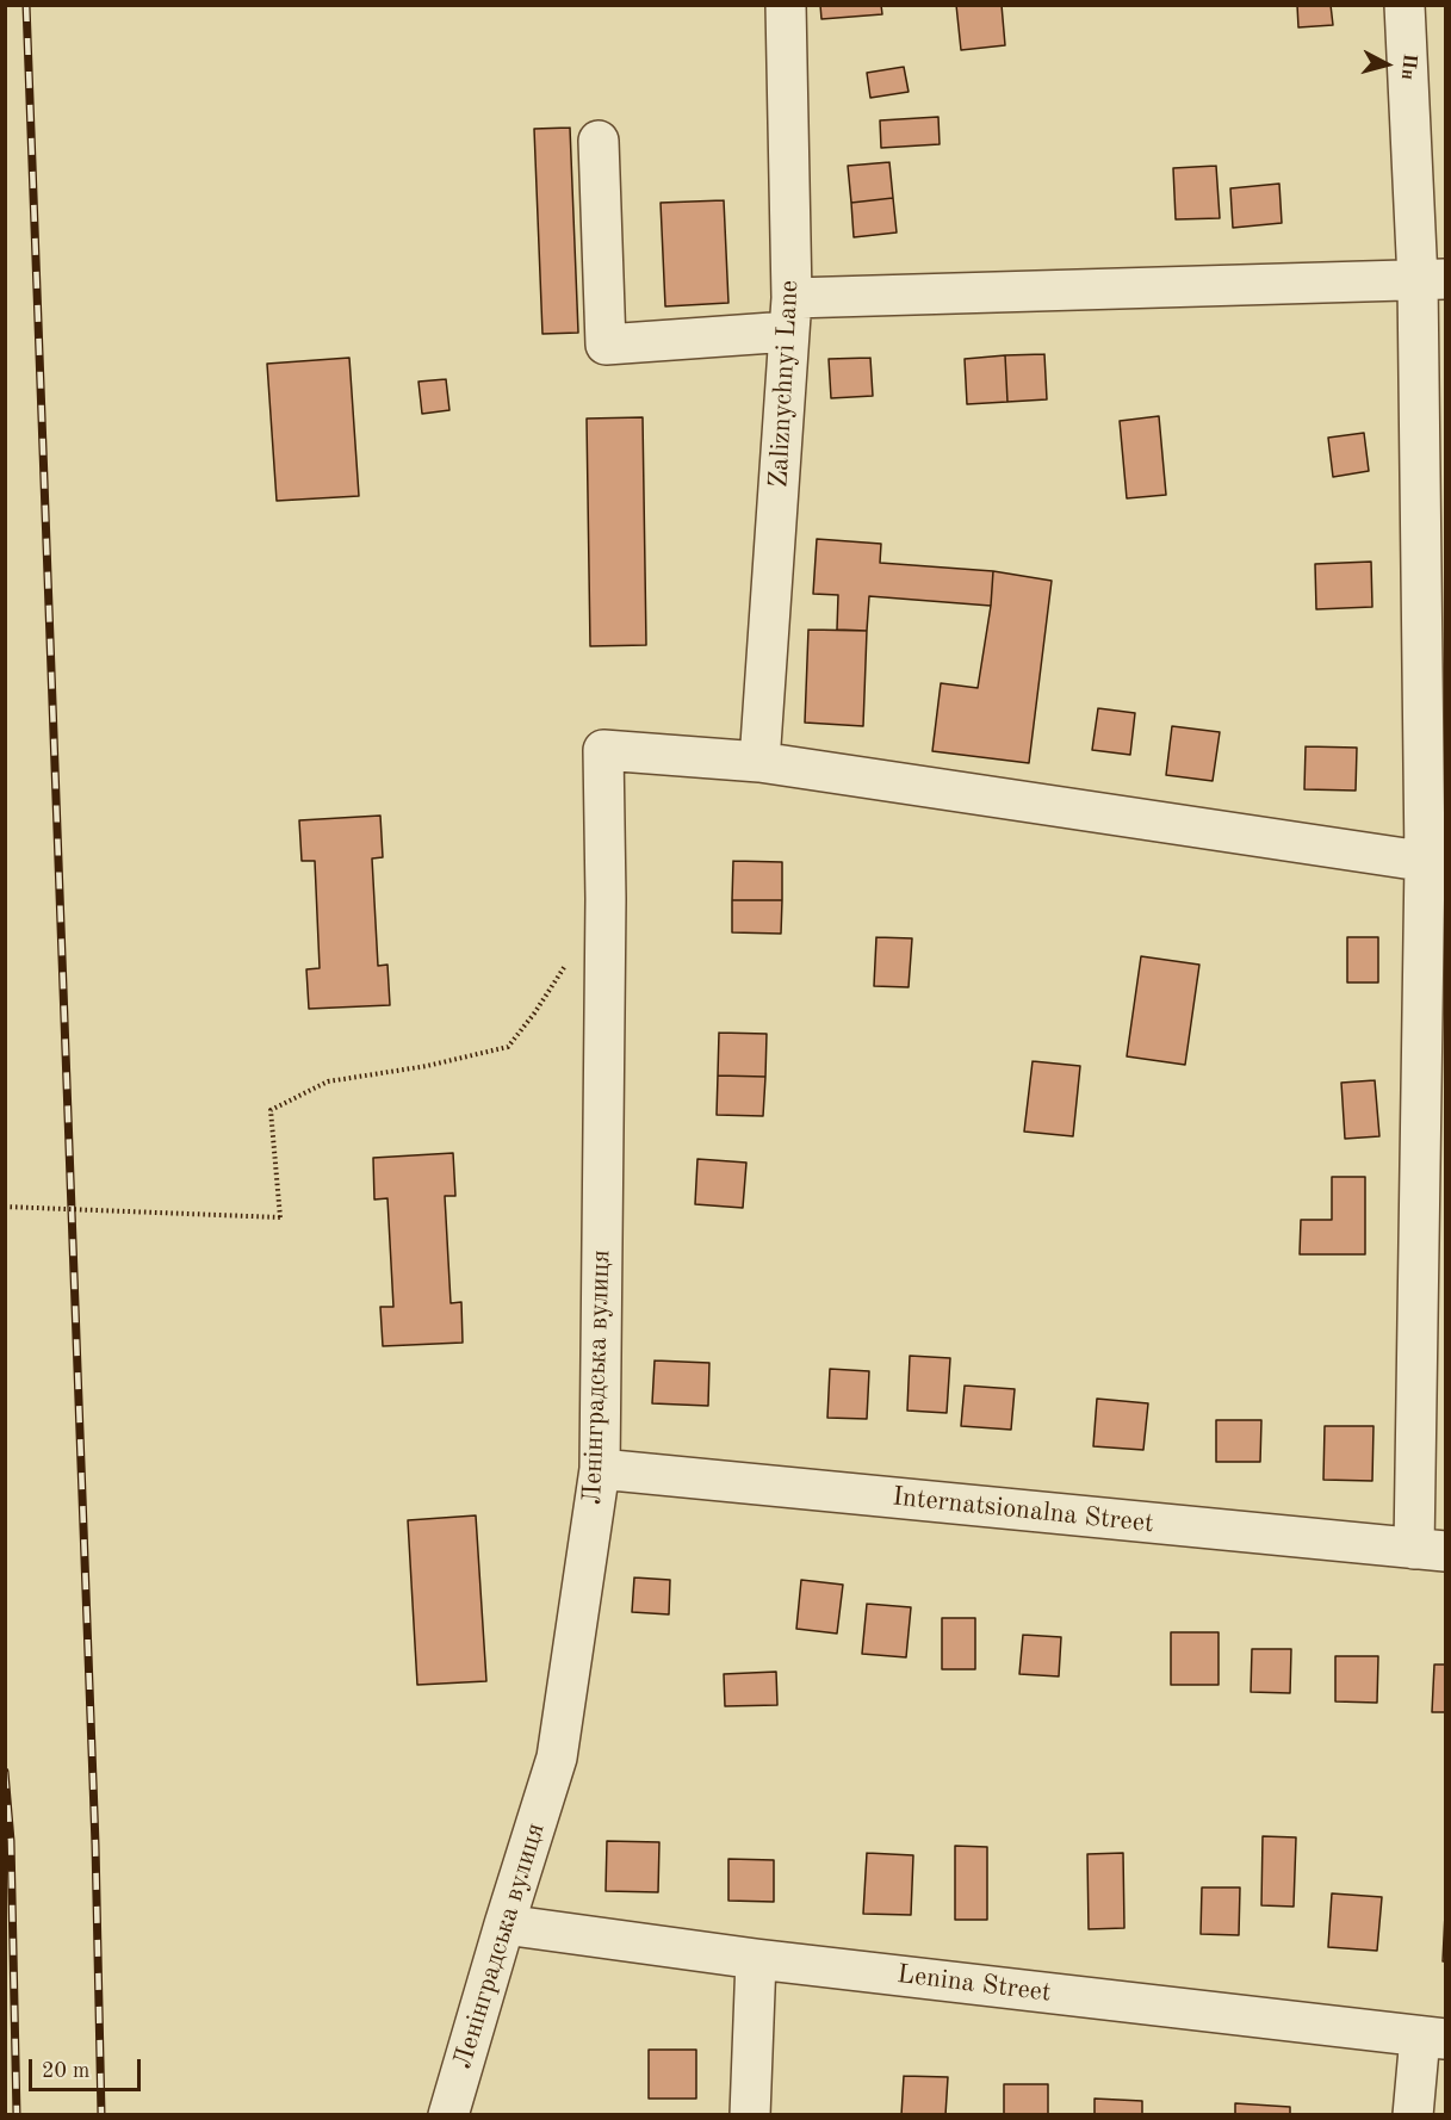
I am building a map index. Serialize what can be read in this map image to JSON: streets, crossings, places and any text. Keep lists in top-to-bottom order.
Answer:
{
  "streets": {
    "street": [
      "Zaliznychnyi Lane",
      "Ленінградська вулиця",
      "Internatsionalna Street",
      "Lenina Street"
    ]
  },
  "crossings": [
    ["Zaliznychnyi Lane", "Ленінградська вулиця"],
    ["Ленінградська вулиця", "Internatsionalna Street"],
    ["Ленінградська вулиця", "Lenina Street"]
  ],
  "scale_bar": "20 m",
  "north": "right"
}
